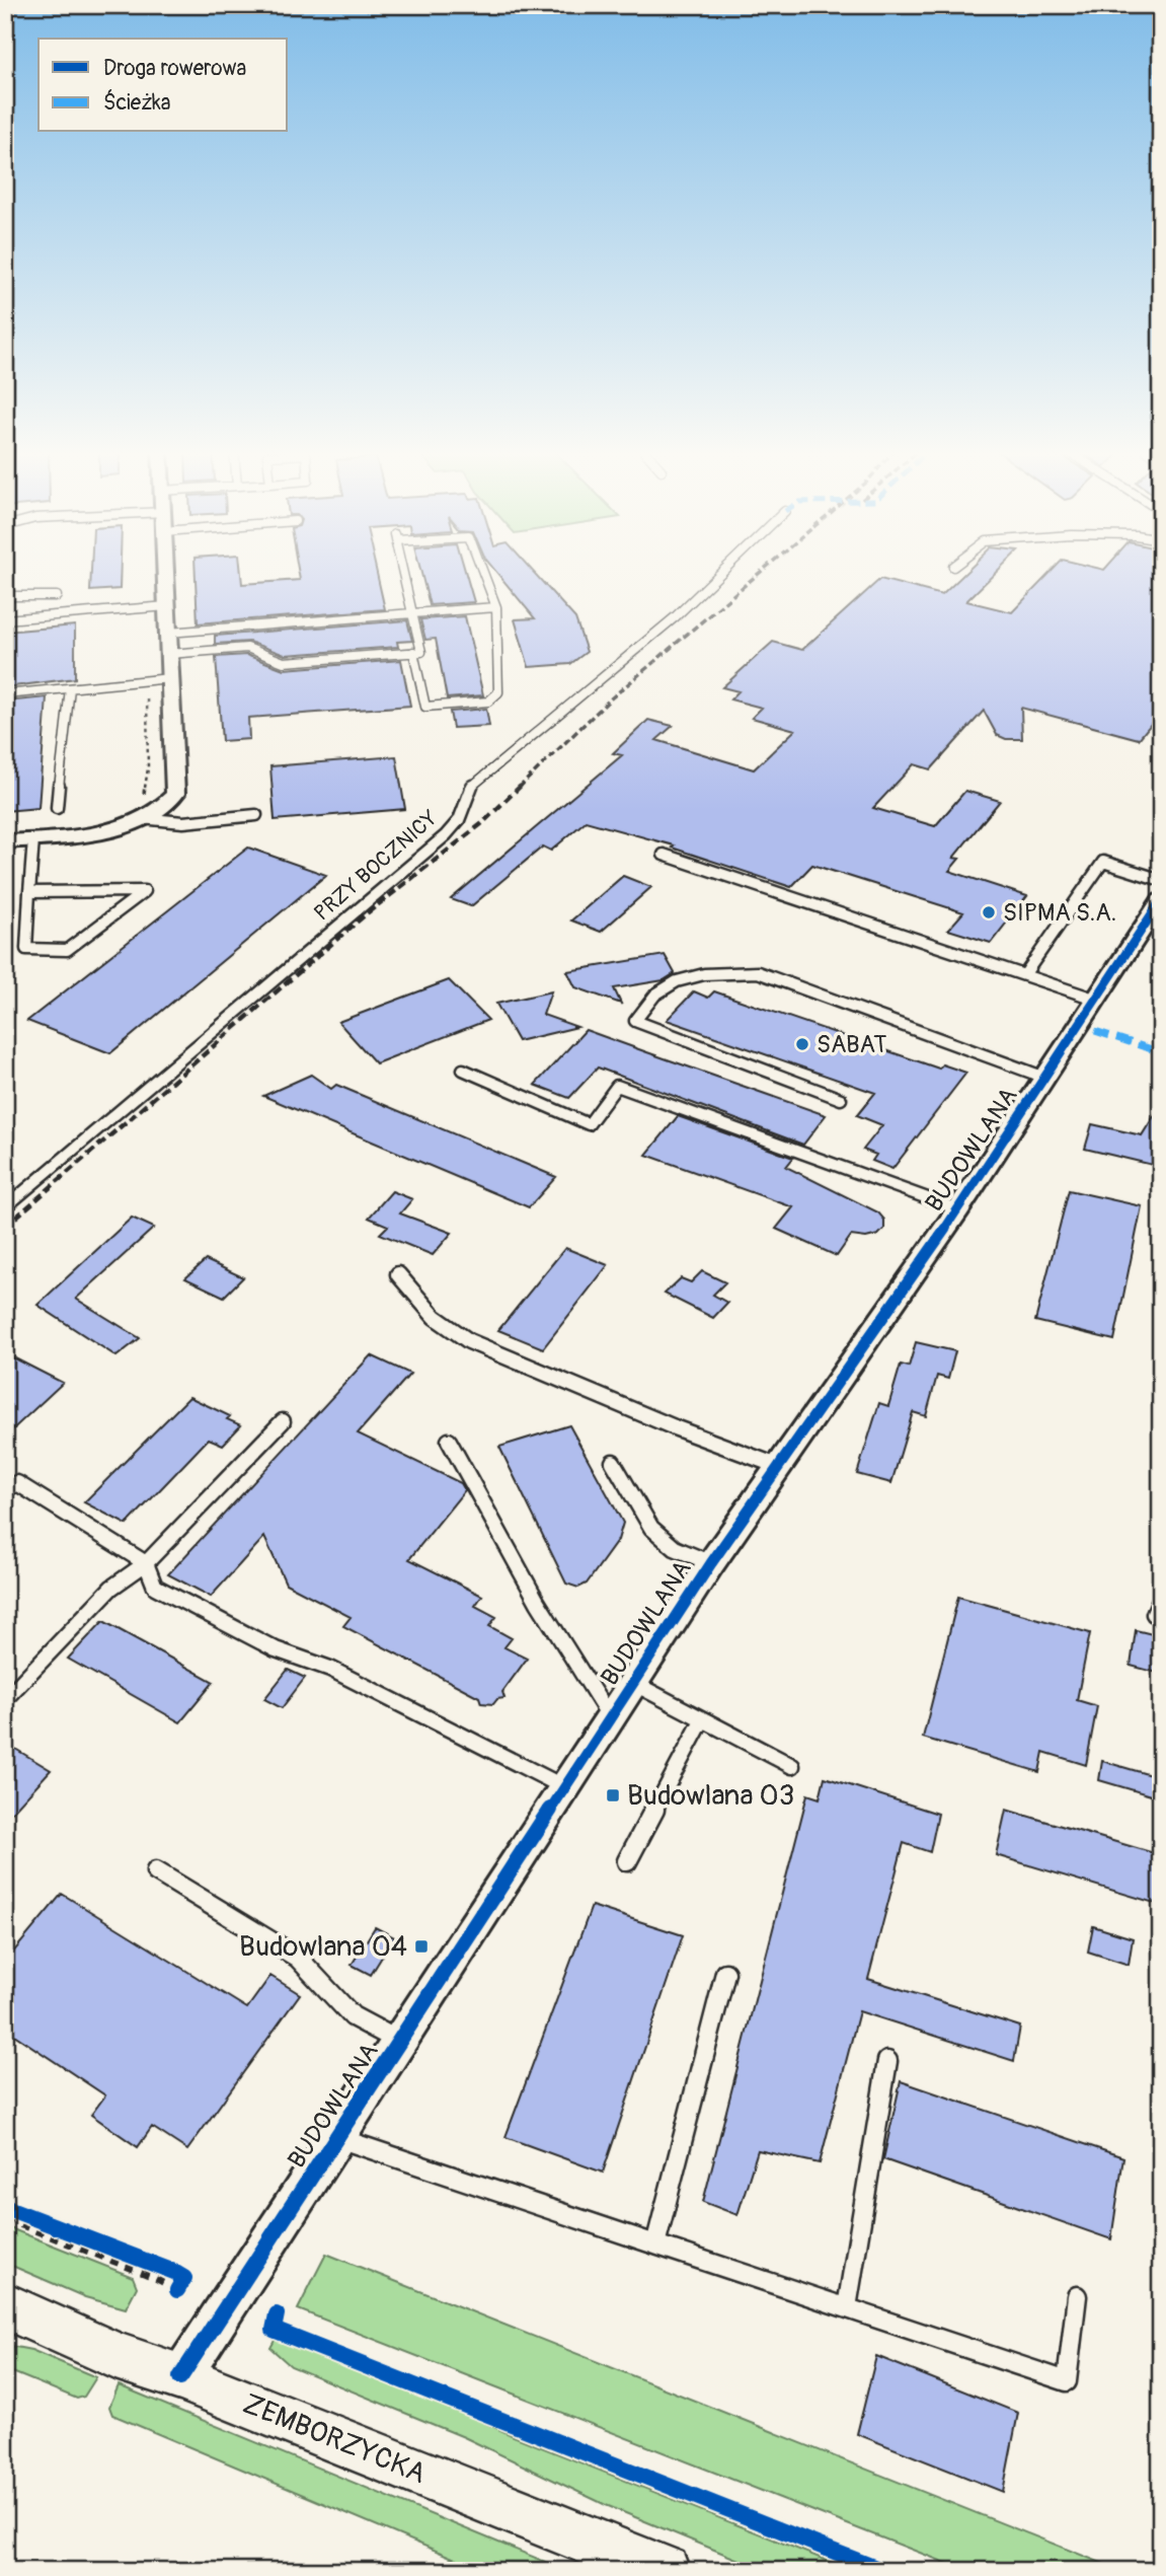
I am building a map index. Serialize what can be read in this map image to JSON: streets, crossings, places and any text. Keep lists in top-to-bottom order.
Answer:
{
  "streets": {
    "street": ["BUDOWLANA", "ZEMBORZYCKA"],
    "lane": ["PRZY BOCZNICY"]
  },
  "crossings": [
    ["BUDOWLANA", "ZEMBORZYCKA"]
  ],
  "places": {
    "other": ["SIPMA S.A.", "SABAT"],
    "transit": ["Budowlana 03", "Budowlana 04"]
  },
  "legend": ["Droga rowerowa", "Ścieżka"]
}
